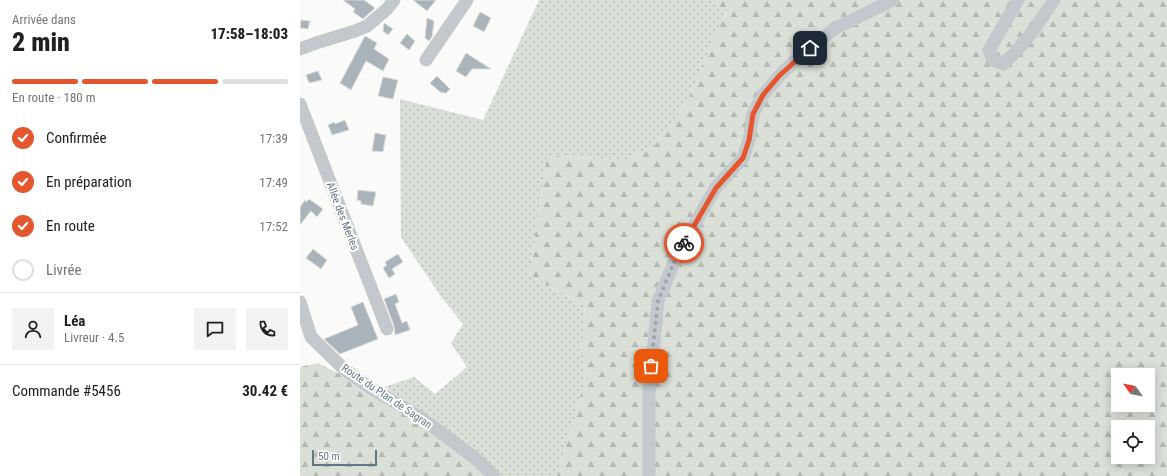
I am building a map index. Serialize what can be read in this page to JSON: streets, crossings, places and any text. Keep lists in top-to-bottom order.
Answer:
{
  "streets": {
    "street": ["Allée des Merles", "Route du Plan de Sagran"]
  },
  "scale_bar": "50 m",
  "north": "top left",
  "page": {
    "heading": ["2 min", "Arrivée dans", "17:58–18:03"],
    "panel": [
      "Léa",
      "Livreur · 4.5",
      "Commande #5456",
      "30.42 €"
    ],
    "bar": "En route · 180 m",
    "list": [
      ["Confirmée", "17:39"],
      ["En préparation", "17:49"],
      ["En route", "17:52"],
      "Livrée"
    ],
    "scale": "50 m"
  }
}
